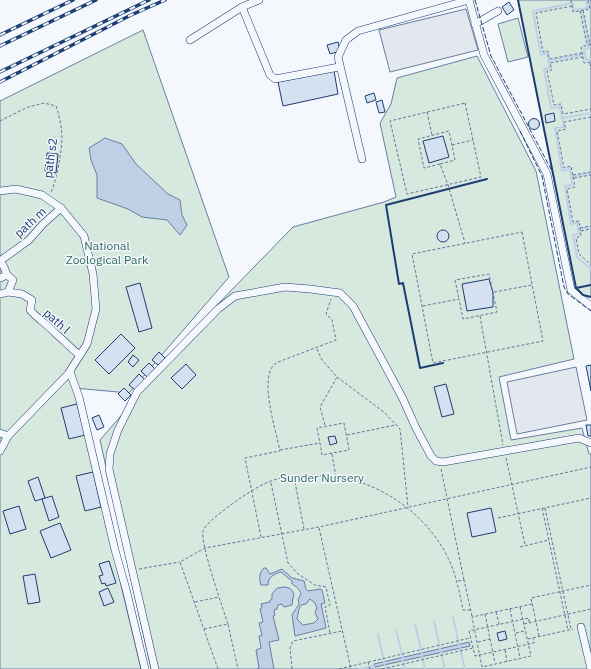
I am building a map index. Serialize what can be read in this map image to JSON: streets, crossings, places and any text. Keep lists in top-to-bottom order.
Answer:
{
  "streets": {
    "street": ["path m", "path l"],
    "path": ["path s2"]
  },
  "parks": ["National Zoological Park", "Sunder Nursery"]
}
